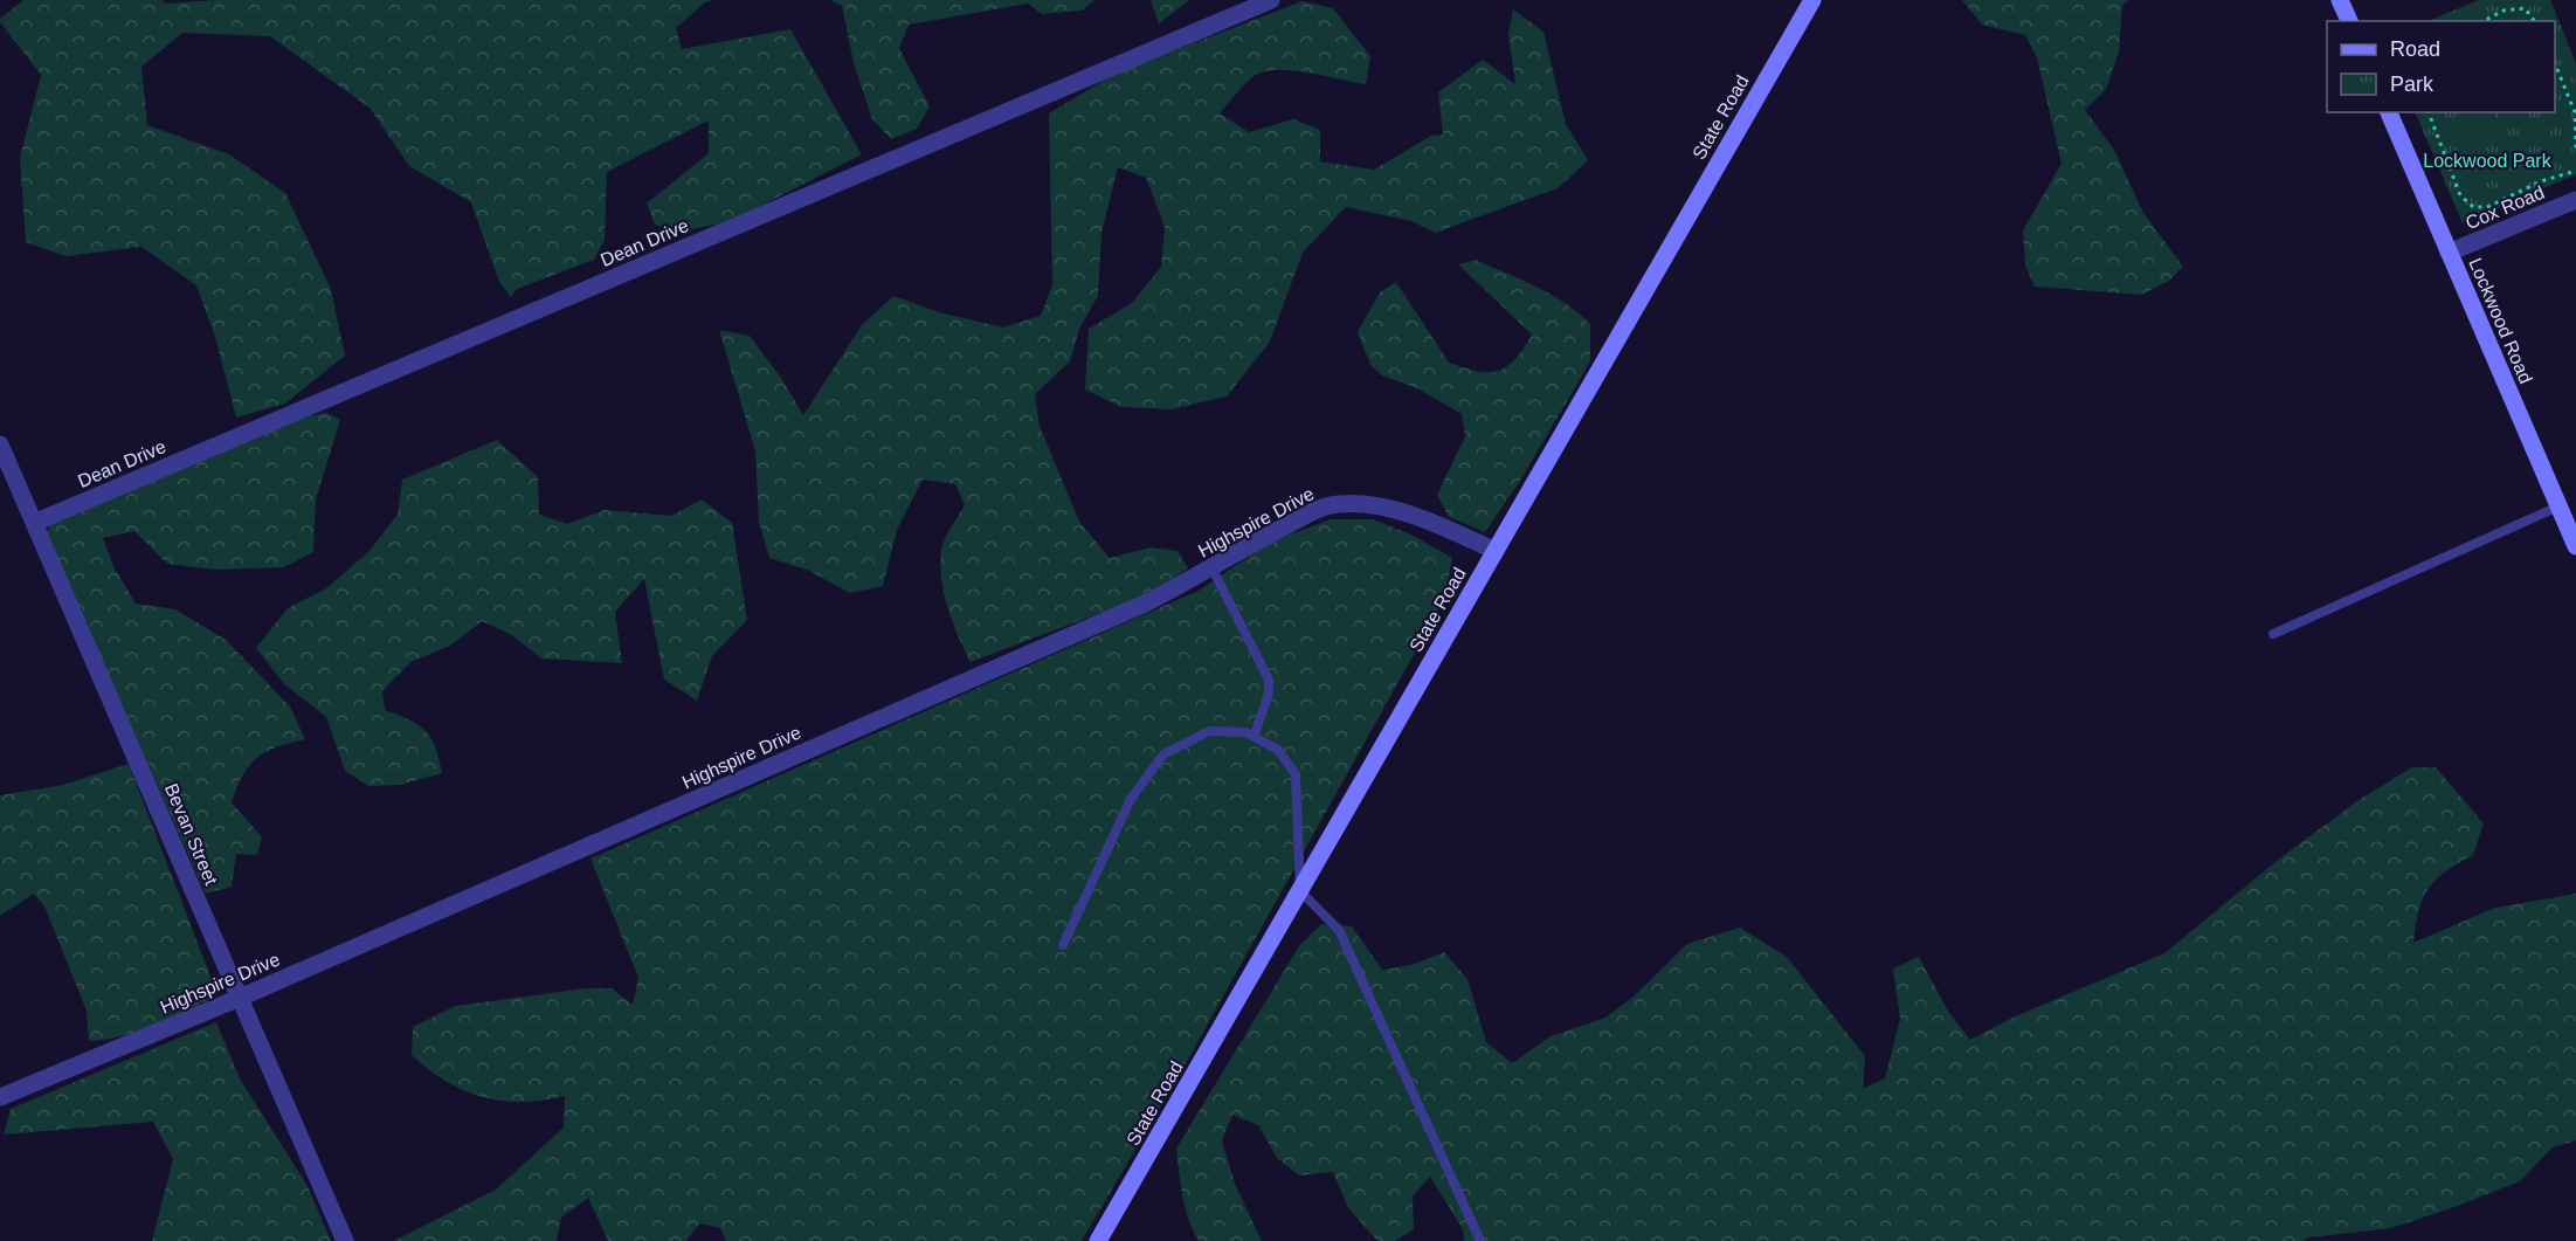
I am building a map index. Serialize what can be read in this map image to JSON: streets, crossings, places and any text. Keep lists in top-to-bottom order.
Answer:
{
  "streets": {
    "street": [
      "State Road",
      "Cox Road",
      "Dean Drive",
      "Lockwood Road",
      "Highspire Drive",
      "Bevan Street"
    ]
  },
  "crossings": [
    ["State Road", "Highspire Drive"],
    ["Cox Road", "Lockwood Road"],
    ["Dean Drive", "Bevan Street"],
    ["Highspire Drive", "Bevan Street"]
  ],
  "parks": ["Lockwood Park"],
  "legend": ["Road", "Park"]
}
